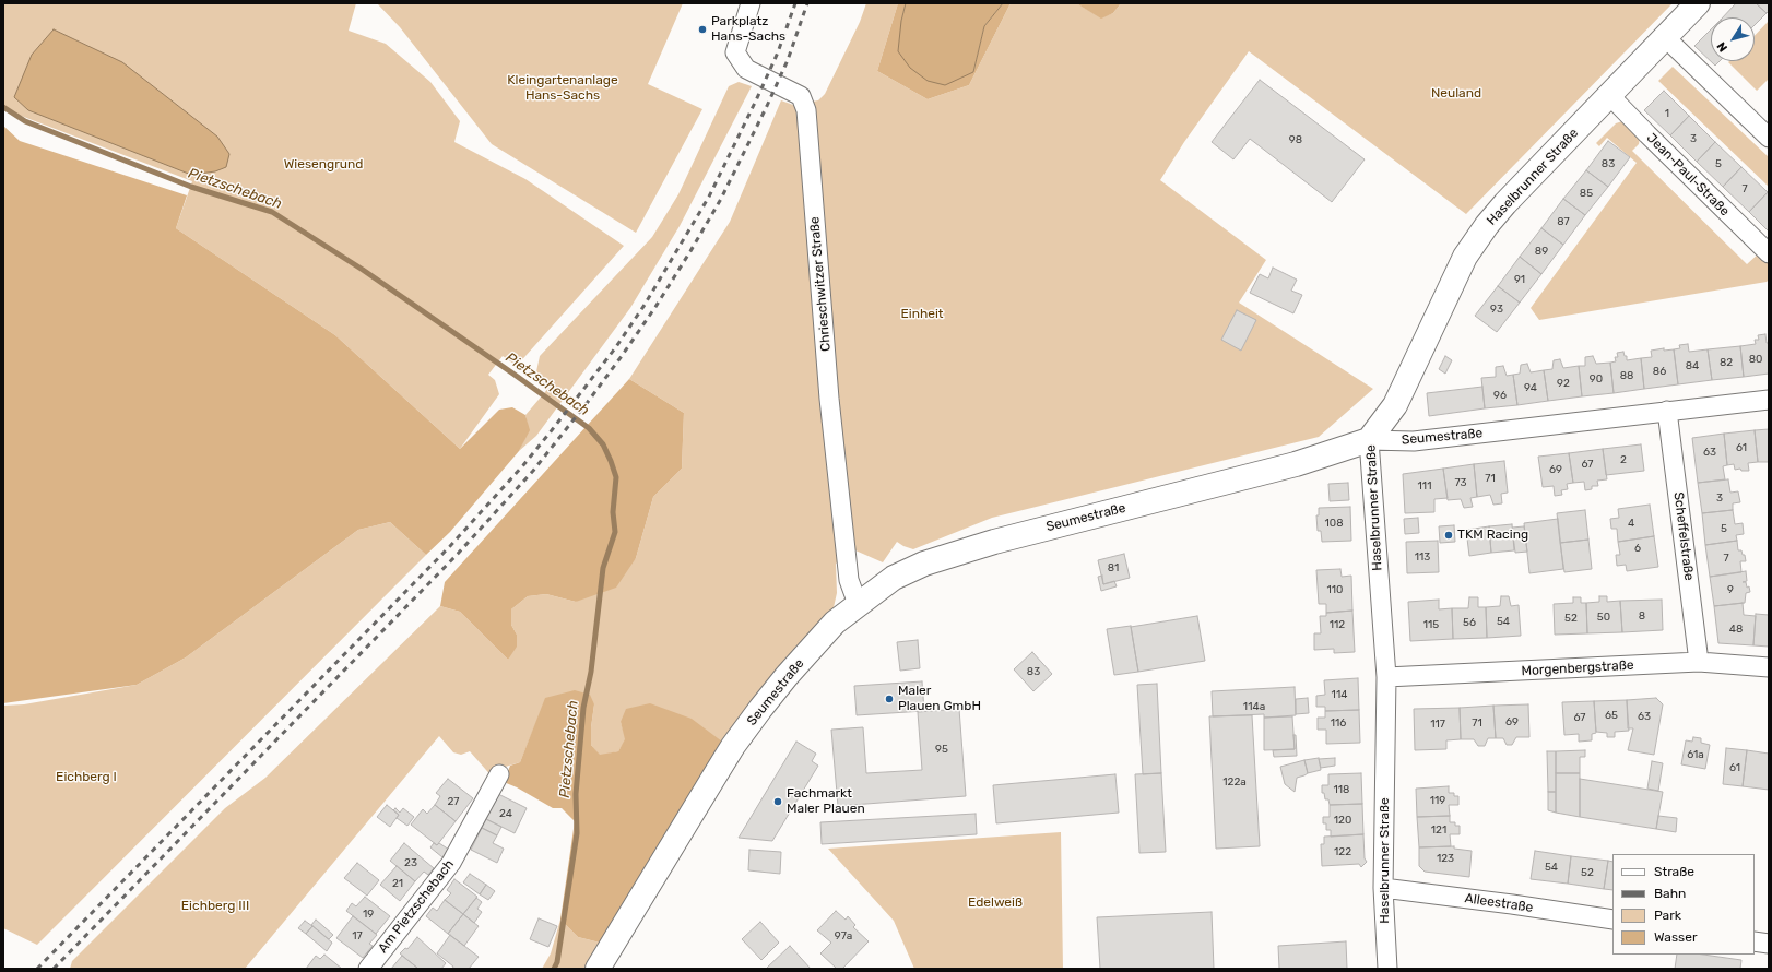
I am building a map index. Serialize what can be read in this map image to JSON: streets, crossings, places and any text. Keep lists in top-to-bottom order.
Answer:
{
  "streets": {
    "street": [
      "Jean-Paul-Straße",
      "Haselbrunner Straße",
      "Chrieschwitzer Straße",
      "Seumestraße",
      "Scheffelstraße",
      "Morgenbergstraße",
      "Alleestraße",
      "Am Pietzschebach"
    ]
  },
  "crossings": [
    ["Jean-Paul-Straße", "Haselbrunner Straße"],
    ["Haselbrunner Straße", "Seumestraße"],
    ["Haselbrunner Straße", "Morgenbergstraße"],
    ["Haselbrunner Straße", "Alleestraße"],
    ["Chrieschwitzer Straße", "Seumestraße"],
    ["Seumestraße", "Scheffelstraße"],
    ["Scheffelstraße", "Morgenbergstraße"]
  ],
  "water": ["Pietzschebach"],
  "parks": [
    "Kleingartenanlage Hans-Sachs",
    "Neuland",
    "Wiesengrund",
    "Einheit",
    "Eichberg I",
    "Edelweiß",
    "Eichberg III"
  ],
  "places": [
    "Parkplatz Hans-Sachs",
    "TKM Racing",
    "Maler Plauen GmbH",
    "Fachmarkt Maler Plauen"
  ],
  "house_numbers": [
    "1",
    "3",
    "98",
    "83",
    "5",
    "7",
    "85",
    "87",
    "89",
    "91",
    "93",
    "80",
    "82",
    "84",
    "86",
    "88",
    "90",
    "92",
    "94",
    "96",
    "61",
    "63",
    "2",
    "67",
    "69",
    "71",
    "73",
    "111",
    "3",
    "108",
    "4",
    "5",
    "6",
    "113",
    "7",
    "81",
    "110",
    "9",
    "8",
    "50",
    "52",
    "54",
    "56",
    "112",
    "115",
    "48",
    "83",
    "114",
    "114a",
    "65",
    "63",
    "67",
    "69",
    "116",
    "71",
    "117",
    "95",
    "61a",
    "61",
    "122a",
    "118",
    "119",
    "27",
    "24",
    "120",
    "121",
    "122",
    "123",
    "23",
    "54",
    "52",
    "21",
    "19",
    "17",
    "97a"
  ],
  "legend": [
    "Straße",
    "Bahn",
    "Park",
    "Wasser"
  ],
  "north": "bottom left"
}
